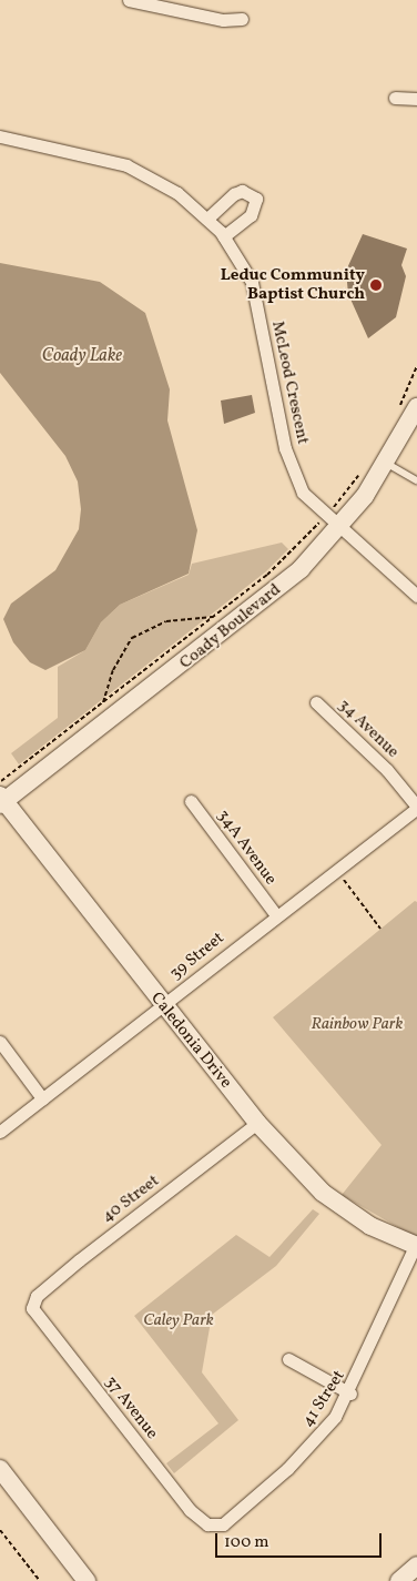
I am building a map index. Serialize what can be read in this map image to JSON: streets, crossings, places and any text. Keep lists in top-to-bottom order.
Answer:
{
  "streets": {
    "main road": ["Coady Boulevard", "Caledonia Drive"],
    "street": [
      "McLeod Crescent",
      "34 Avenue",
      "34A Avenue",
      "39 Street",
      "40 Street",
      "41 Street",
      "37 Avenue"
    ]
  },
  "crossings": [
    ["McLeod Crescent", "Coady Boulevard"],
    ["Coady Boulevard", "Caledonia Drive"],
    ["34 Avenue", "39 Street"],
    ["34A Avenue", "39 Street"],
    ["39 Street", "Caledonia Drive"],
    ["Caledonia Drive", "40 Street"],
    ["Caledonia Drive", "41 Street"],
    ["40 Street", "37 Avenue"],
    ["41 Street", "37 Avenue"]
  ],
  "water": ["Coady Lake"],
  "parks": ["Rainbow Park", "Caley Park"],
  "places": ["Leduc Community Baptist Church"],
  "scale_bar": "100 m"
}
